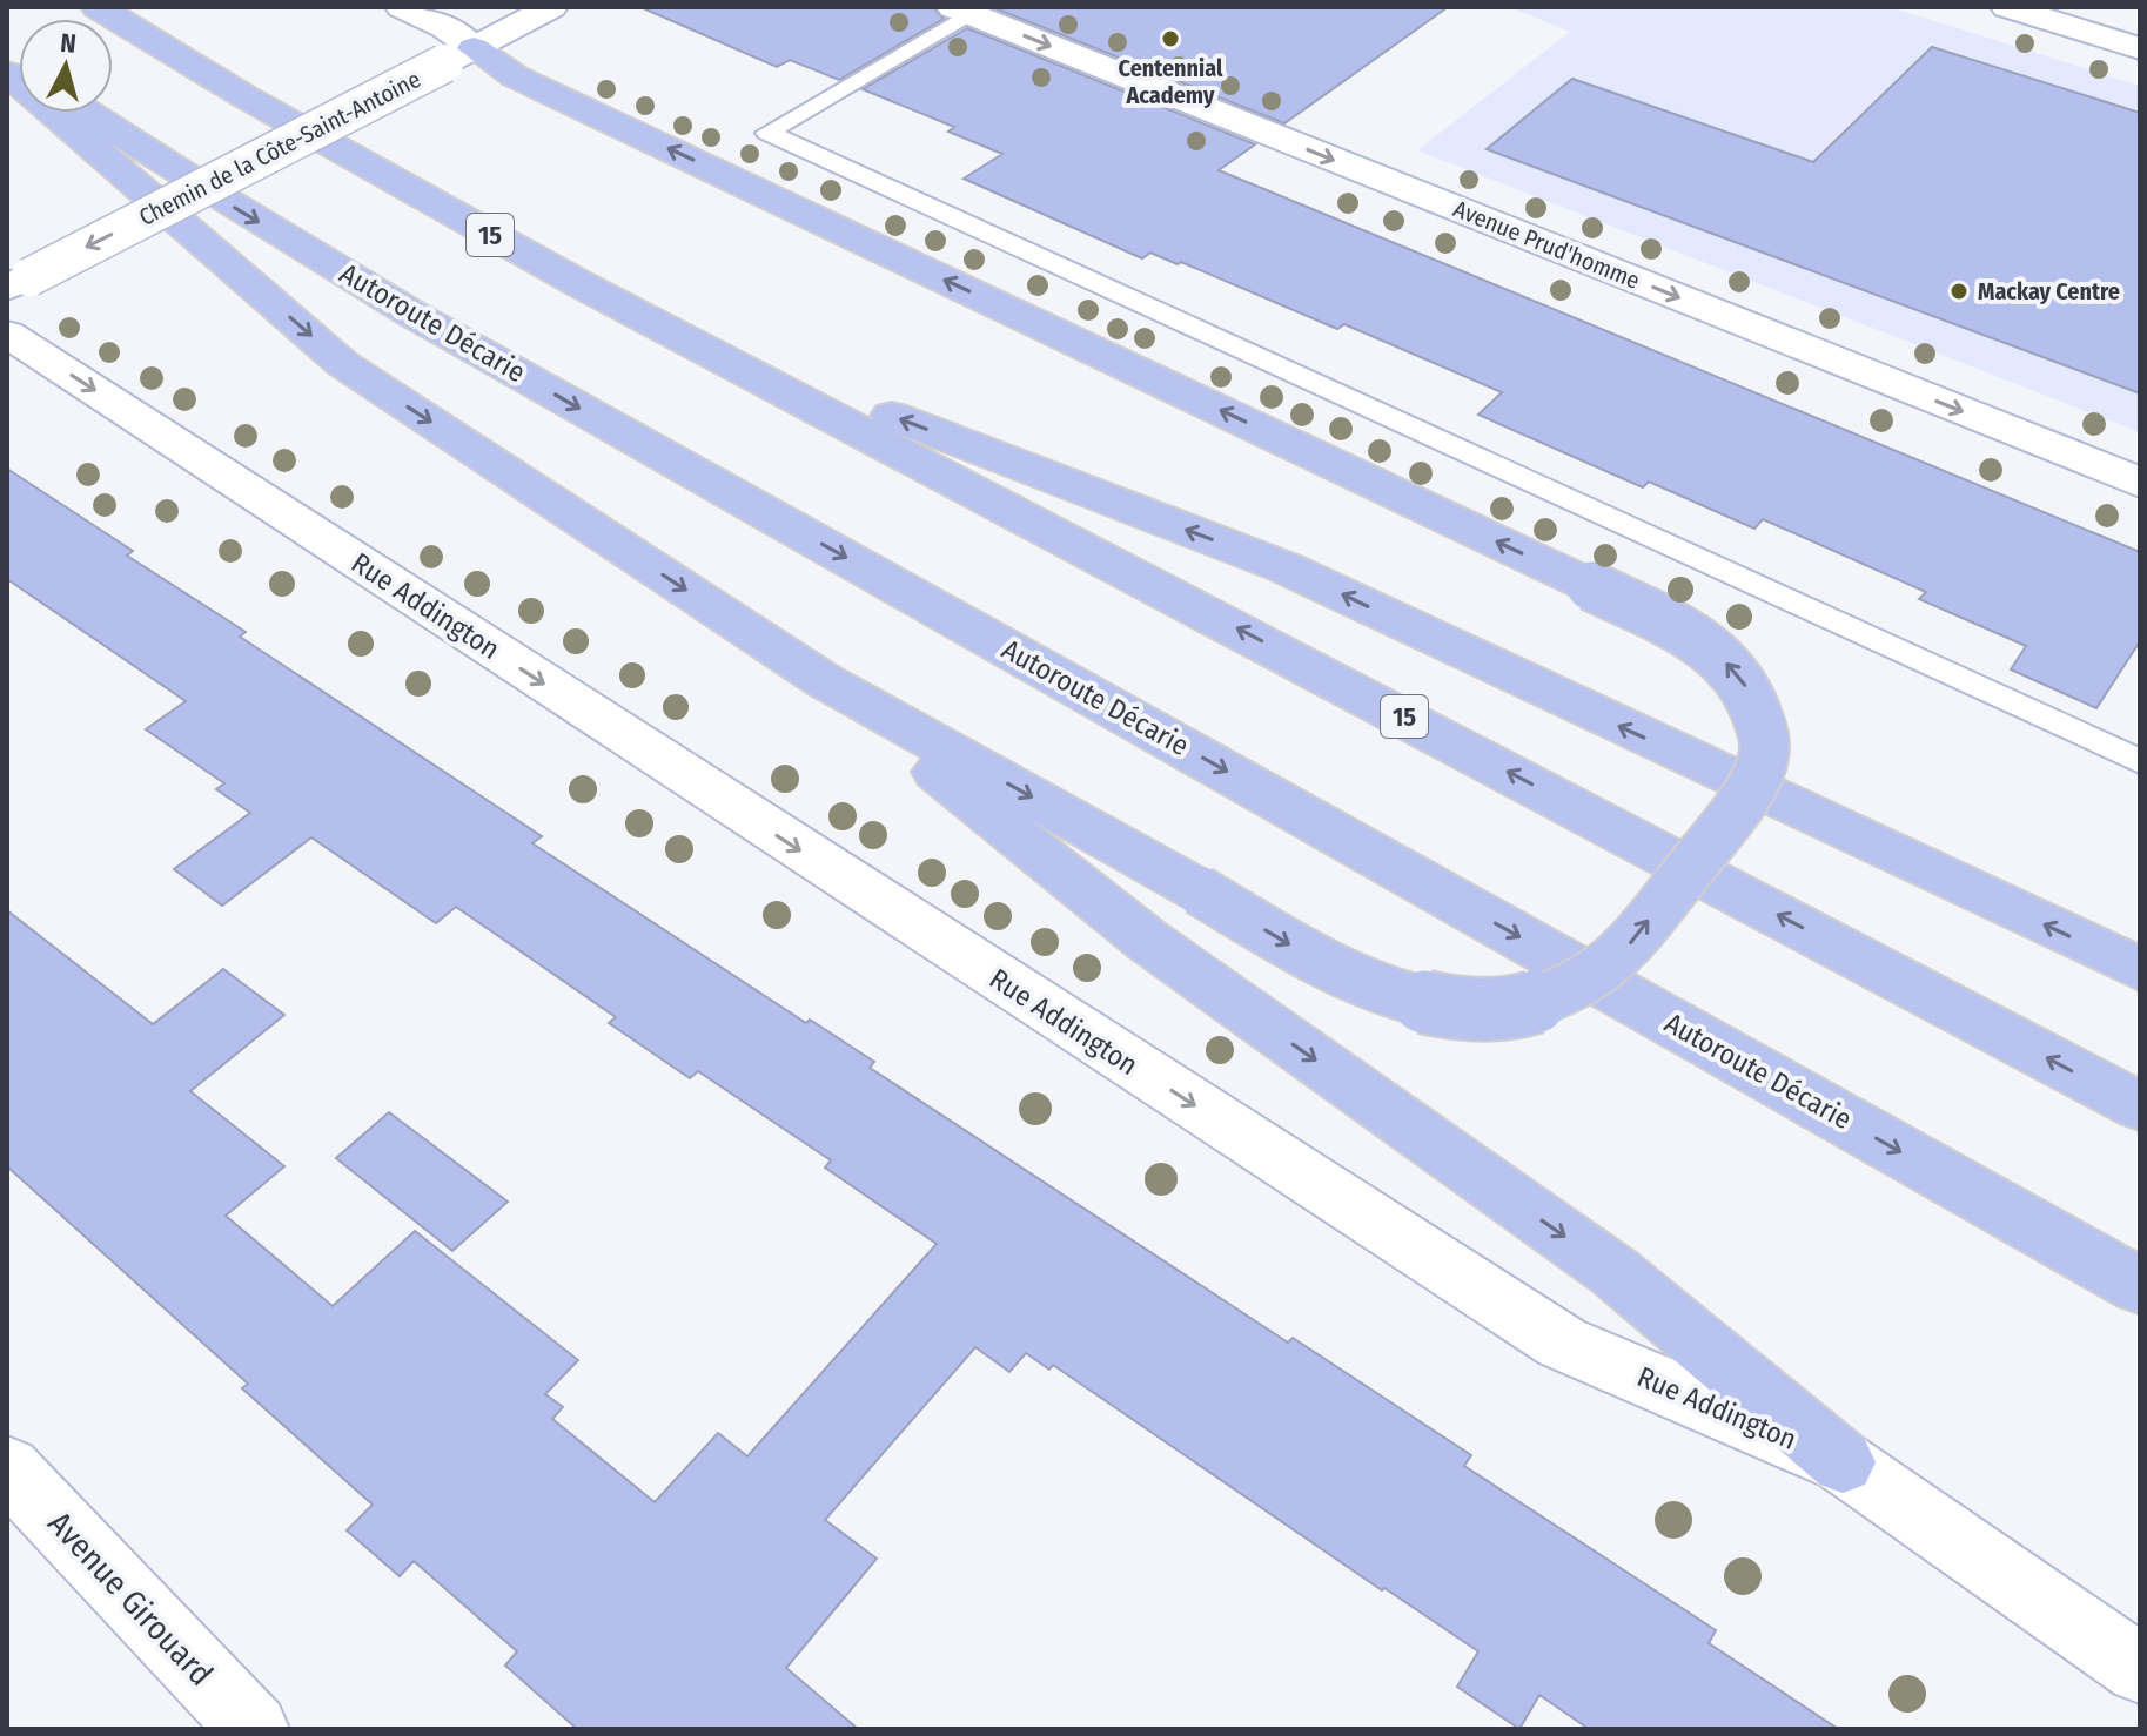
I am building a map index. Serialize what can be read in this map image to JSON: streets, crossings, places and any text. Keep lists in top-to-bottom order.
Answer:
{
  "streets": {
    "highway": ["15", "Autoroute Décarie"],
    "street": [
      "Chemin de la Côte-Saint-Antoine",
      "Avenue Prud'homme",
      "Rue Addington",
      "Avenue Girouard"
    ]
  },
  "one_way": ["Chemin de la Côte-Saint-Antoine", "Avenue Prud'homme", "Rue Addington"],
  "places": ["Centennial Academy", "Mackay Centre"],
  "north": "top"
}
